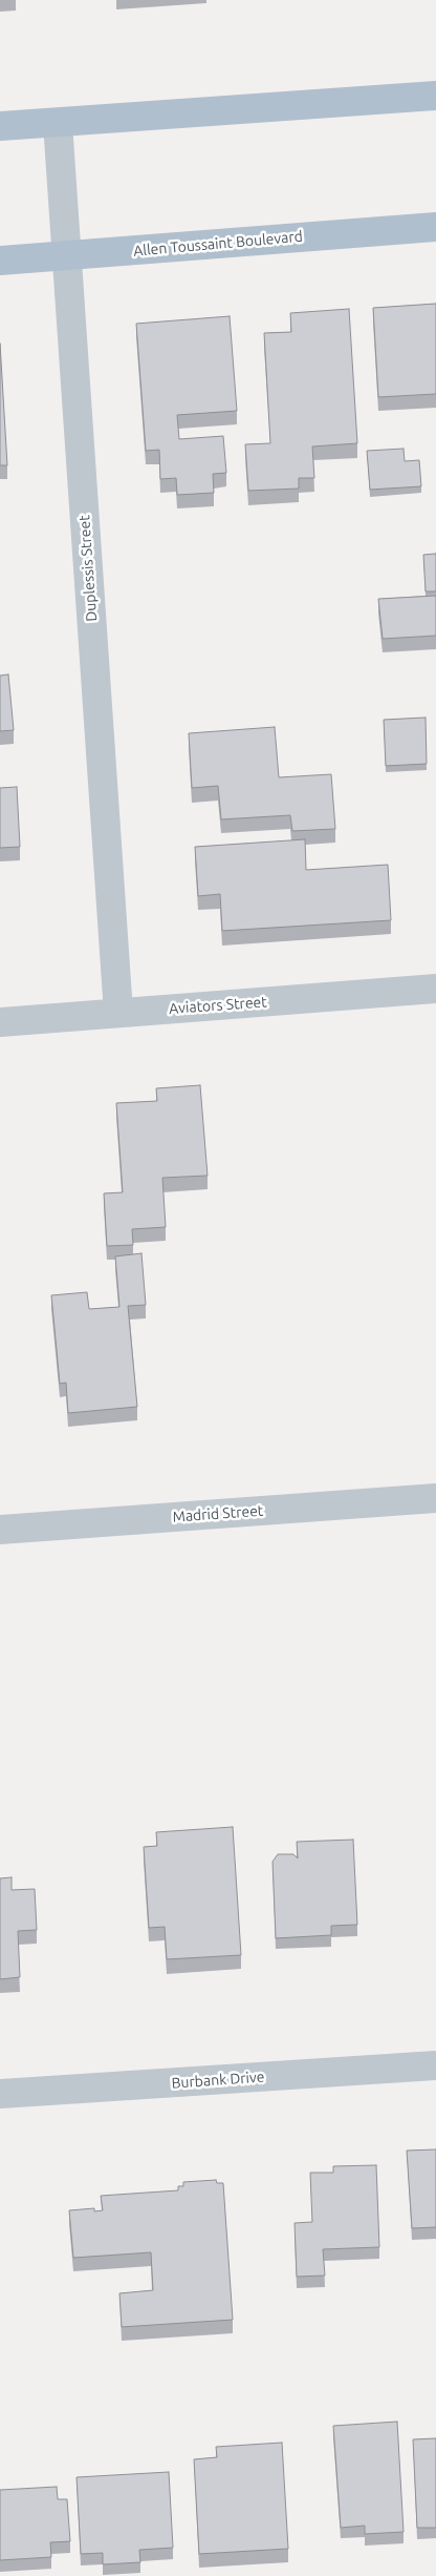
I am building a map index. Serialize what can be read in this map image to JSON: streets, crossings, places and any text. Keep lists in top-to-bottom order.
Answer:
{
  "streets": {
    "main road": ["Allen Toussaint Boulevard"],
    "street": [
      "Duplessis Street",
      "Aviators Street",
      "Madrid Street",
      "Burbank Drive"
    ]
  },
  "crossings": [
    ["Allen Toussaint Boulevard", "Duplessis Street"],
    ["Duplessis Street", "Aviators Street"]
  ]
}
